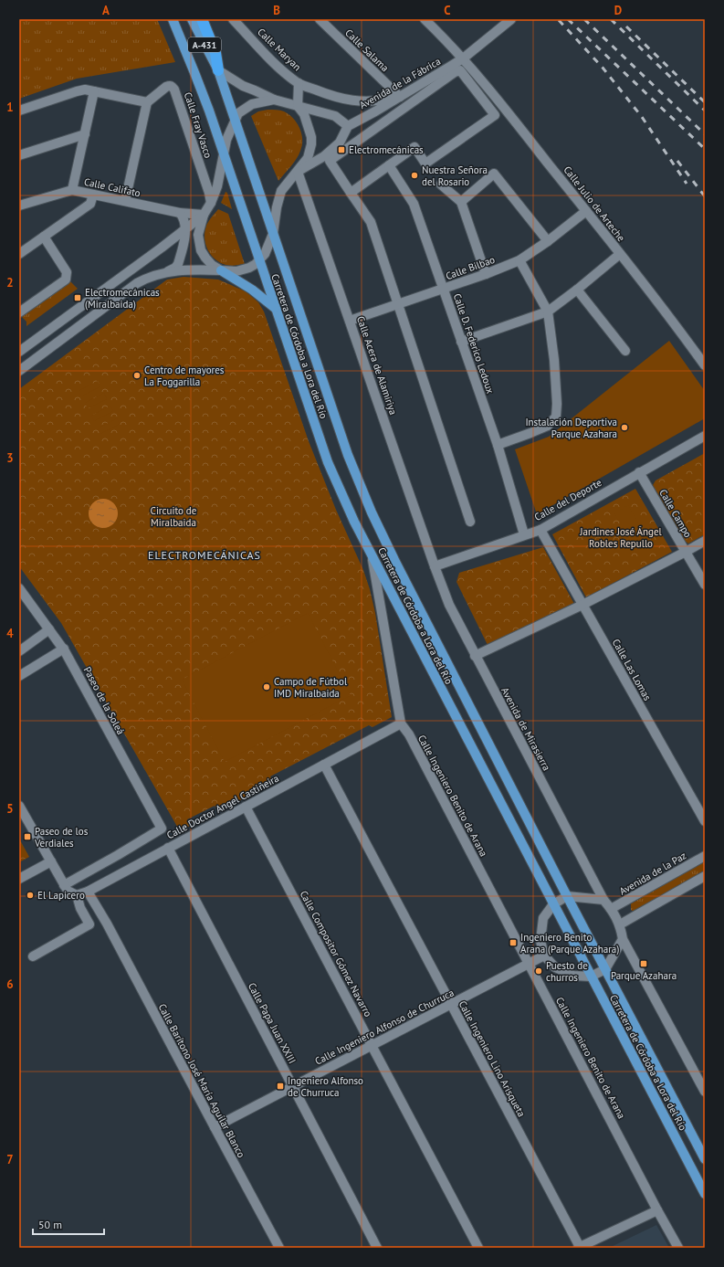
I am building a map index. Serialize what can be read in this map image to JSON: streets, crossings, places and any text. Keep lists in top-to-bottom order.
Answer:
{
  "streets": {
    "main road": ["A-431", "Carretera de Córdoba a Lora del Río"],
    "street": [
      "Calle Maryan",
      "Calle Salama",
      "Avenida de la Fábrica",
      "Calle Fray Vasco",
      "Calle Califato",
      "Calle Julio de Arteche",
      "Calle Bilbao",
      "Calle D. Federico Ledoux",
      "Calle Acera de Alamiriya",
      "Calle del Deporte",
      "Calle Campo",
      "Calle Las Lomas",
      "Paseo de la Soleá",
      "Avenida de Mirasierra",
      "Calle Ingeniero Benito de Arana",
      "Calle Doctor Angel Castiñeira",
      "Avenida de la Paz",
      "Calle Compositor Gómez Navarro",
      "Calle Papa Juan XXIII",
      "Calle Ingeniero Alfonso de Churruca",
      "Calle Ingeniero Lino Arisqueta",
      "Calle Barítono José María Aguilar Blanco"
    ]
  },
  "crossings": [
    ["Calle Maryan", "Calle Salama"],
    ["Calle Maryan", "Avenida de la Fábrica"],
    ["Calle Salama", "Avenida de la Fábrica"],
    ["Avenida de la Fábrica", "Calle Julio de Arteche"],
    ["Calle Julio de Arteche", "Calle Bilbao"],
    ["Calle Bilbao", "Calle D. Federico Ledoux"],
    ["Calle Bilbao", "Calle Acera de Alamiriya"],
    ["Calle D. Federico Ledoux", "Calle del Deporte"],
    ["Calle Acera de Alamiriya", "Calle del Deporte"],
    ["Calle Acera de Alamiriya", "Avenida de Mirasierra"],
    ["Calle del Deporte", "Calle Campo"],
    ["Calle del Deporte", "Calle Las Lomas"],
    ["Calle del Deporte", "Avenida de Mirasierra"],
    ["Avenida de Mirasierra", "Avenida de la Paz"],
    ["Calle Ingeniero Benito de Arana", "Calle Doctor Angel Castiñeira"],
    ["Calle Ingeniero Benito de Arana", "Calle Ingeniero Alfonso de Churruca"],
    ["Calle Doctor Angel Castiñeira", "Calle Compositor Gómez Navarro"],
    ["Calle Doctor Angel Castiñeira", "Calle Papa Juan XXIII"],
    ["Calle Doctor Angel Castiñeira", "Calle Ingeniero Lino Arisqueta"],
    ["Calle Doctor Angel Castiñeira", "Calle Barítono José María Aguilar Blanco"],
    ["Calle Compositor Gómez Navarro", "Calle Ingeniero Alfonso de Churruca"],
    ["Calle Papa Juan XXIII", "Calle Ingeniero Alfonso de Churruca"],
    ["Calle Ingeniero Alfonso de Churruca", "Calle Ingeniero Lino Arisqueta"],
    ["Calle Ingeniero Alfonso de Churruca", "Calle Barítono José María Aguilar Blanco"]
  ],
  "districts": ["ELECTROMECÁNICAS"],
  "parks": ["Circuito de Miralbaida", "Jardines José Ángel Robles Repullo"],
  "places": {
    "transit": [
      "Electromecánicas",
      "Electromecánicas (Miralbaida)",
      "Paseo de los Verdiales",
      "Ingeniero Benito Arana (Parque Azahara)",
      "Parque Azahara",
      "Ingeniero Alfonso de Churruca"
    ],
    "other": [
      "Nuestra Señora del Rosario",
      "Centro de mayores La Foggarilla",
      "Instalación Deportiva Parque Azahara",
      "Campo de Fútbol IMD Miralbaida",
      "El Lapicero",
      "Puesto de churros"
    ]
  },
  "scale_bar": "50 m",
  "grid": {
    "columns": [
      "A",
      "B",
      "C",
      "D"
    ],
    "rows": [
      "1",
      "2",
      "3",
      "4",
      "5",
      "6",
      "7"
    ]
  }
}
